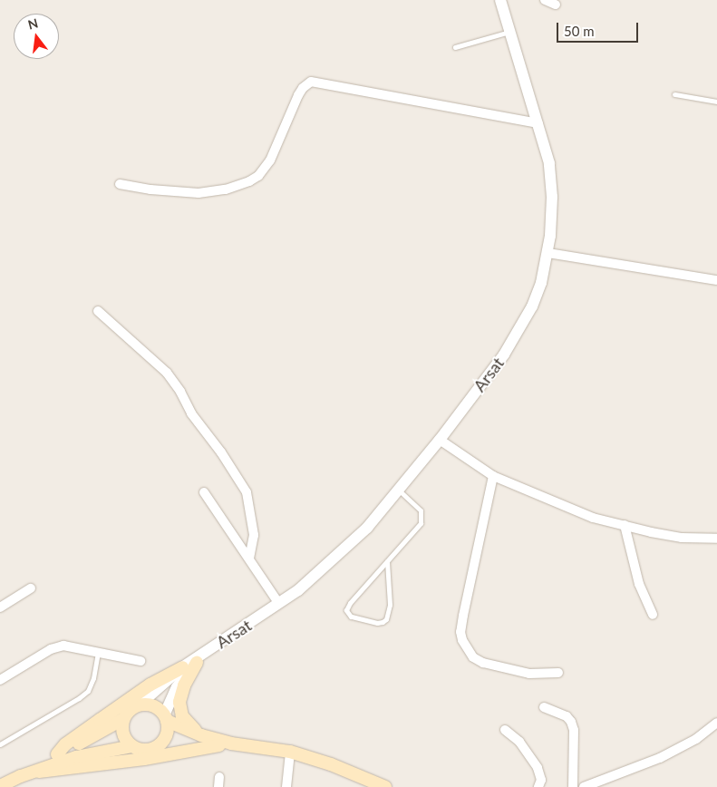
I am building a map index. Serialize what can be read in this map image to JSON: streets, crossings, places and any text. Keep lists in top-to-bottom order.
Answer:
{
  "streets": {
    "street": ["Arsat"]
  },
  "scale_bar": "50 m",
  "north": "top"
}
